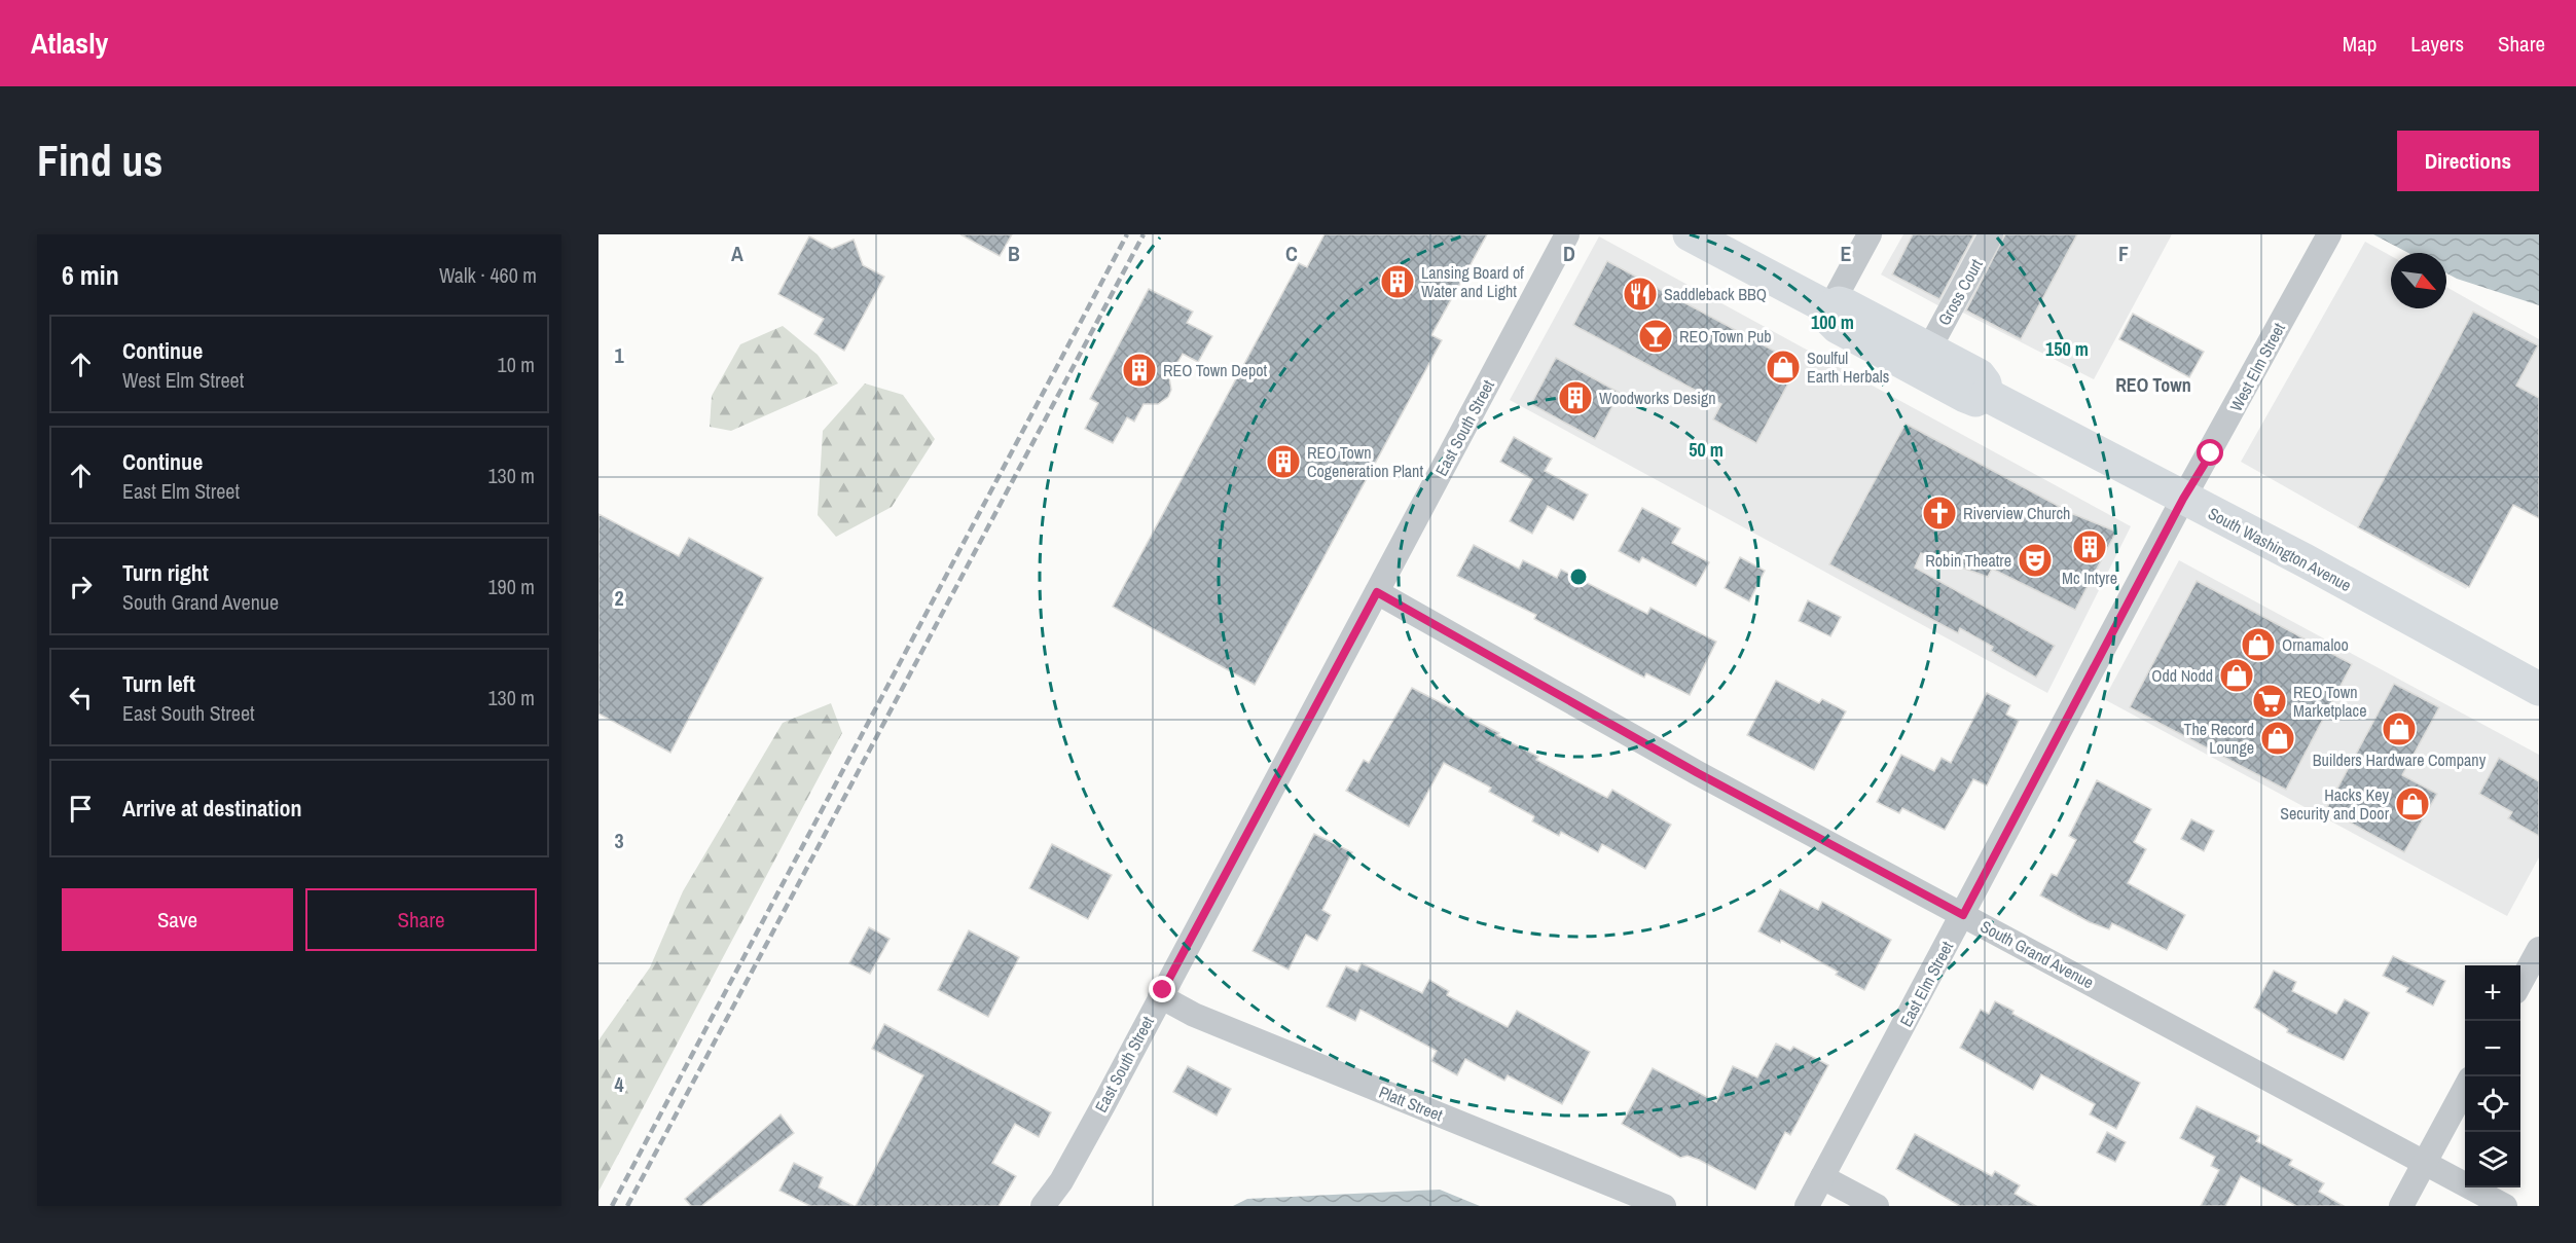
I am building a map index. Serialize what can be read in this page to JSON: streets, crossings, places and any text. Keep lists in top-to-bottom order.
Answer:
{
  "streets": {
    "street": [
      "Gross Court",
      "West Elm Street",
      "East South Street",
      "South Washington Avenue",
      "South Grand Avenue",
      "East Elm Street",
      "Platt Street"
    ]
  },
  "crossings": [
    ["Gross Court", "South Washington Avenue"],
    ["West Elm Street", "South Washington Avenue"],
    ["West Elm Street", "East Elm Street"],
    ["East South Street", "South Grand Avenue"],
    ["East South Street", "Platt Street"],
    ["South Washington Avenue", "East Elm Street"],
    ["South Grand Avenue", "East Elm Street"]
  ],
  "districts": ["REO Town"],
  "places": {
    "building": [
      "Lansing Board of Water and Light",
      "REO Town Depot",
      "Woodworks Design",
      "REO Town Cogeneration Plant",
      "Mc Intyre"
    ],
    "restaurant": ["Saddleback BBQ"],
    "bar": ["REO Town Pub"],
    "shop": [
      "Soulful Earth Herbals",
      "Ornamaloo",
      "Odd Nodd",
      "Builders Hardware Company",
      "The Record Lounge",
      "Hacks Key Security and Door"
    ],
    "church": ["Riverview Church"],
    "theatre": ["Robin Theatre"],
    "supermarket": ["REO Town Marketplace"]
  },
  "north": "bottom right",
  "page": {
    "header": "Atlasly",
    "nav": ["Map", "Layers", "Share"],
    "buttons": [
      "Directions",
      ["Save", "Share"]
    ],
    "title": "Find us",
    "heading": ["6 min", "Walk · 460 m"],
    "list": [
      ["Continue", "West Elm Street", "10 m"],
      ["Continue", "East Elm Street", "130 m"],
      ["Turn right", "South Grand Avenue", "190 m"],
      ["Turn left", "East South Street", "130 m"],
      "Arrive at destination"
    ],
    "map_buttons": ["+", "−"]
  },
  "grid": {
    "columns": [
      "A",
      "B",
      "C",
      "D",
      "E",
      "F"
    ],
    "rows": [
      "1",
      "2",
      "3",
      "4"
    ]
  },
  "rings": ["100 m", "150 m", "50 m"]
}
